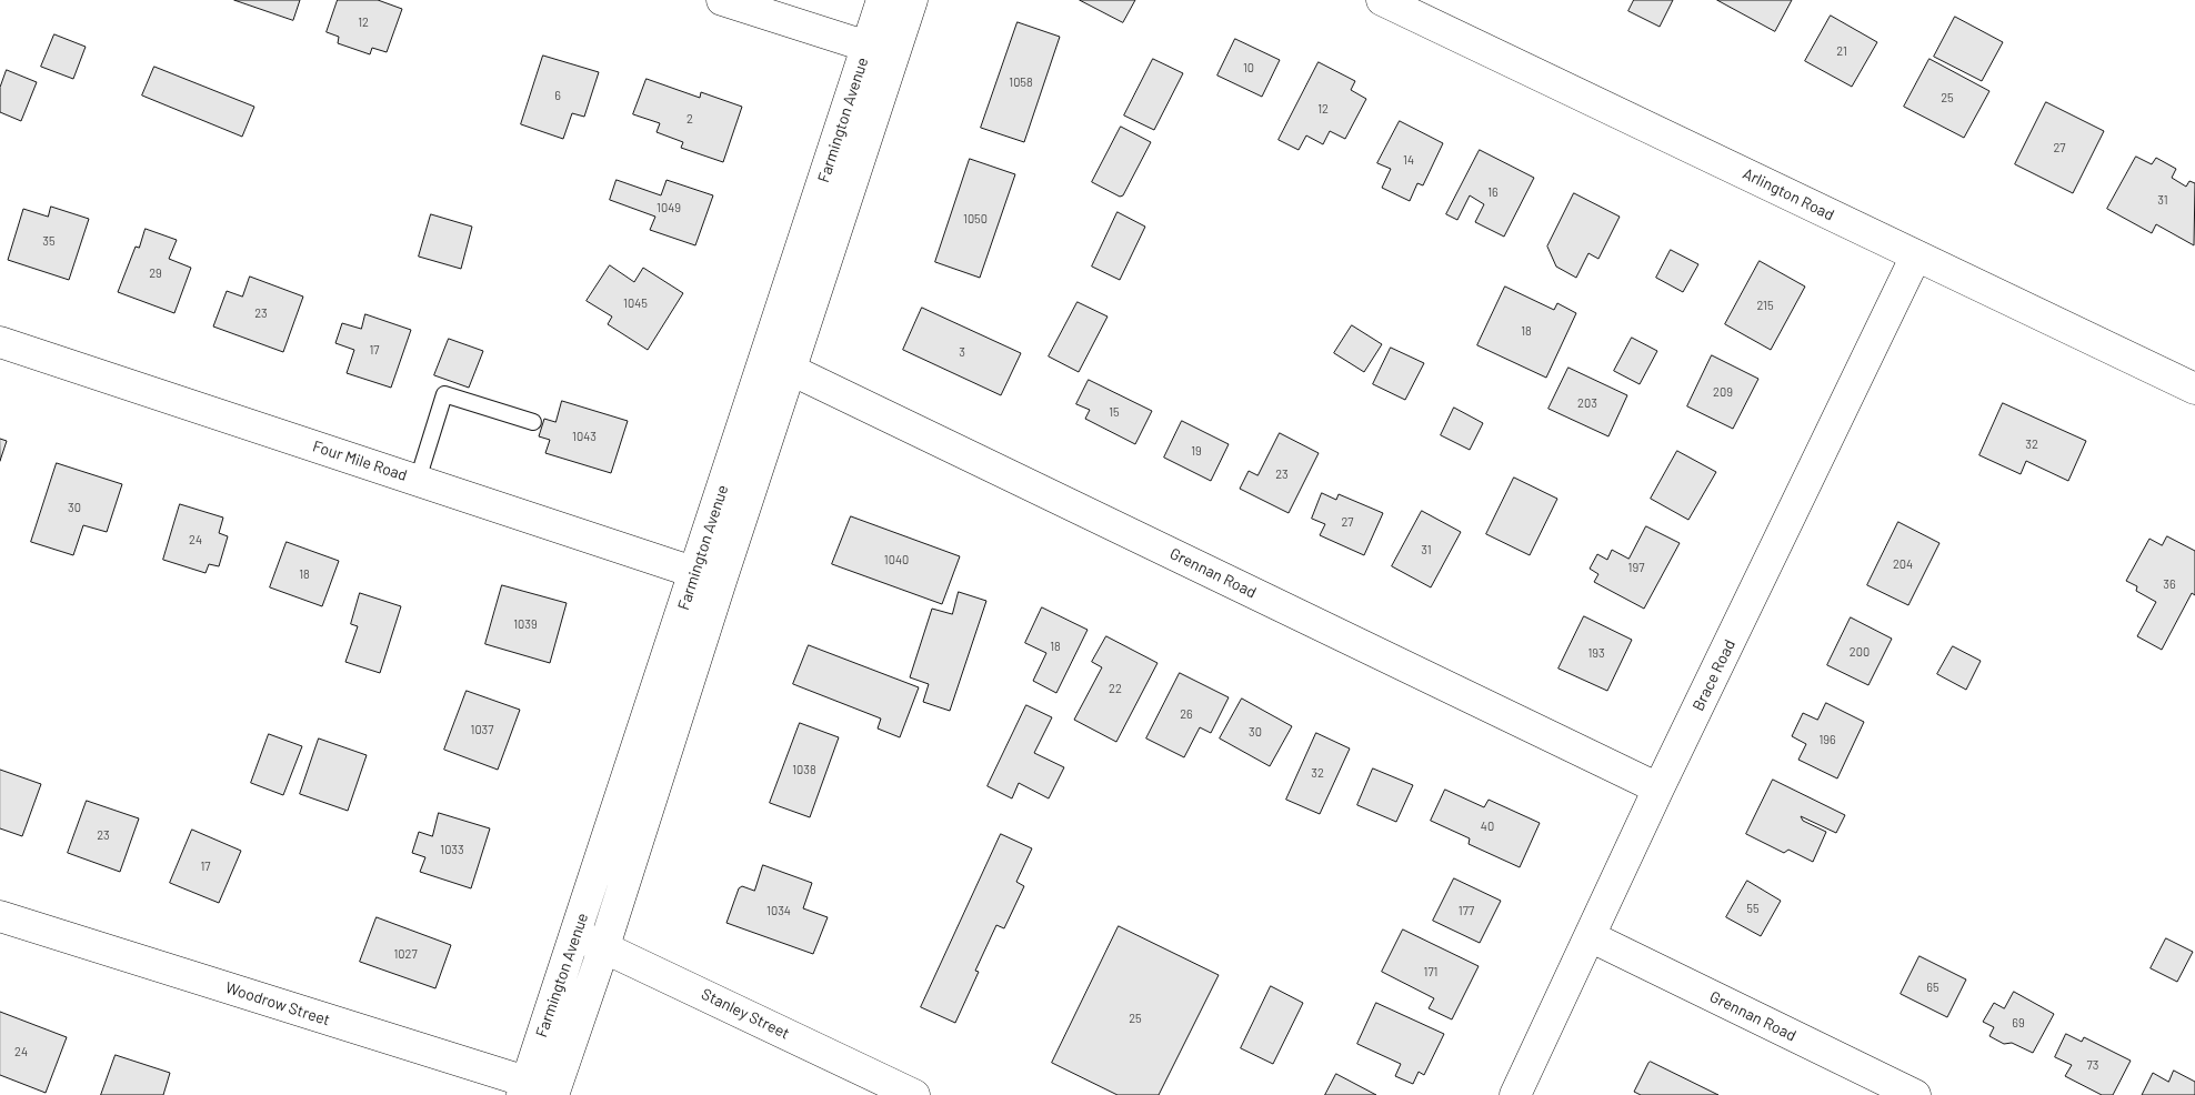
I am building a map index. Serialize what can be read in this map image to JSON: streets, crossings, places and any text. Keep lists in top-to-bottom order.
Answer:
{
  "streets": {
    "street": [
      "Farmington Avenue",
      "Arlington Road",
      "Four Mile Road",
      "Grennan Road",
      "Brace Road",
      "Woodrow Street",
      "Stanley Street"
    ]
  },
  "crossings": [
    ["Farmington Avenue", "Four Mile Road"],
    ["Farmington Avenue", "Grennan Road"],
    ["Farmington Avenue", "Woodrow Street"],
    ["Farmington Avenue", "Stanley Street"],
    ["Arlington Road", "Brace Road"],
    ["Grennan Road", "Brace Road"]
  ],
  "house_numbers": [
    "12",
    "21",
    "10",
    "1058",
    "6",
    "25",
    "12",
    "2",
    "27",
    "14",
    "16",
    "31",
    "1049",
    "1050",
    "35",
    "29",
    "1045",
    "215",
    "23",
    "18",
    "17",
    "3",
    "209",
    "203",
    "15",
    "1043",
    "32",
    "19",
    "23",
    "30",
    "27",
    "24",
    "31",
    "1040",
    "204",
    "197",
    "18",
    "36",
    "1039",
    "18",
    "200",
    "193",
    "22",
    "26",
    "1037",
    "30",
    "196",
    "1038",
    "32",
    "40",
    "23",
    "1033",
    "17",
    "55",
    "1034",
    "177",
    "1027",
    "171",
    "65",
    "25",
    "69",
    "24",
    "73"
  ]
}
